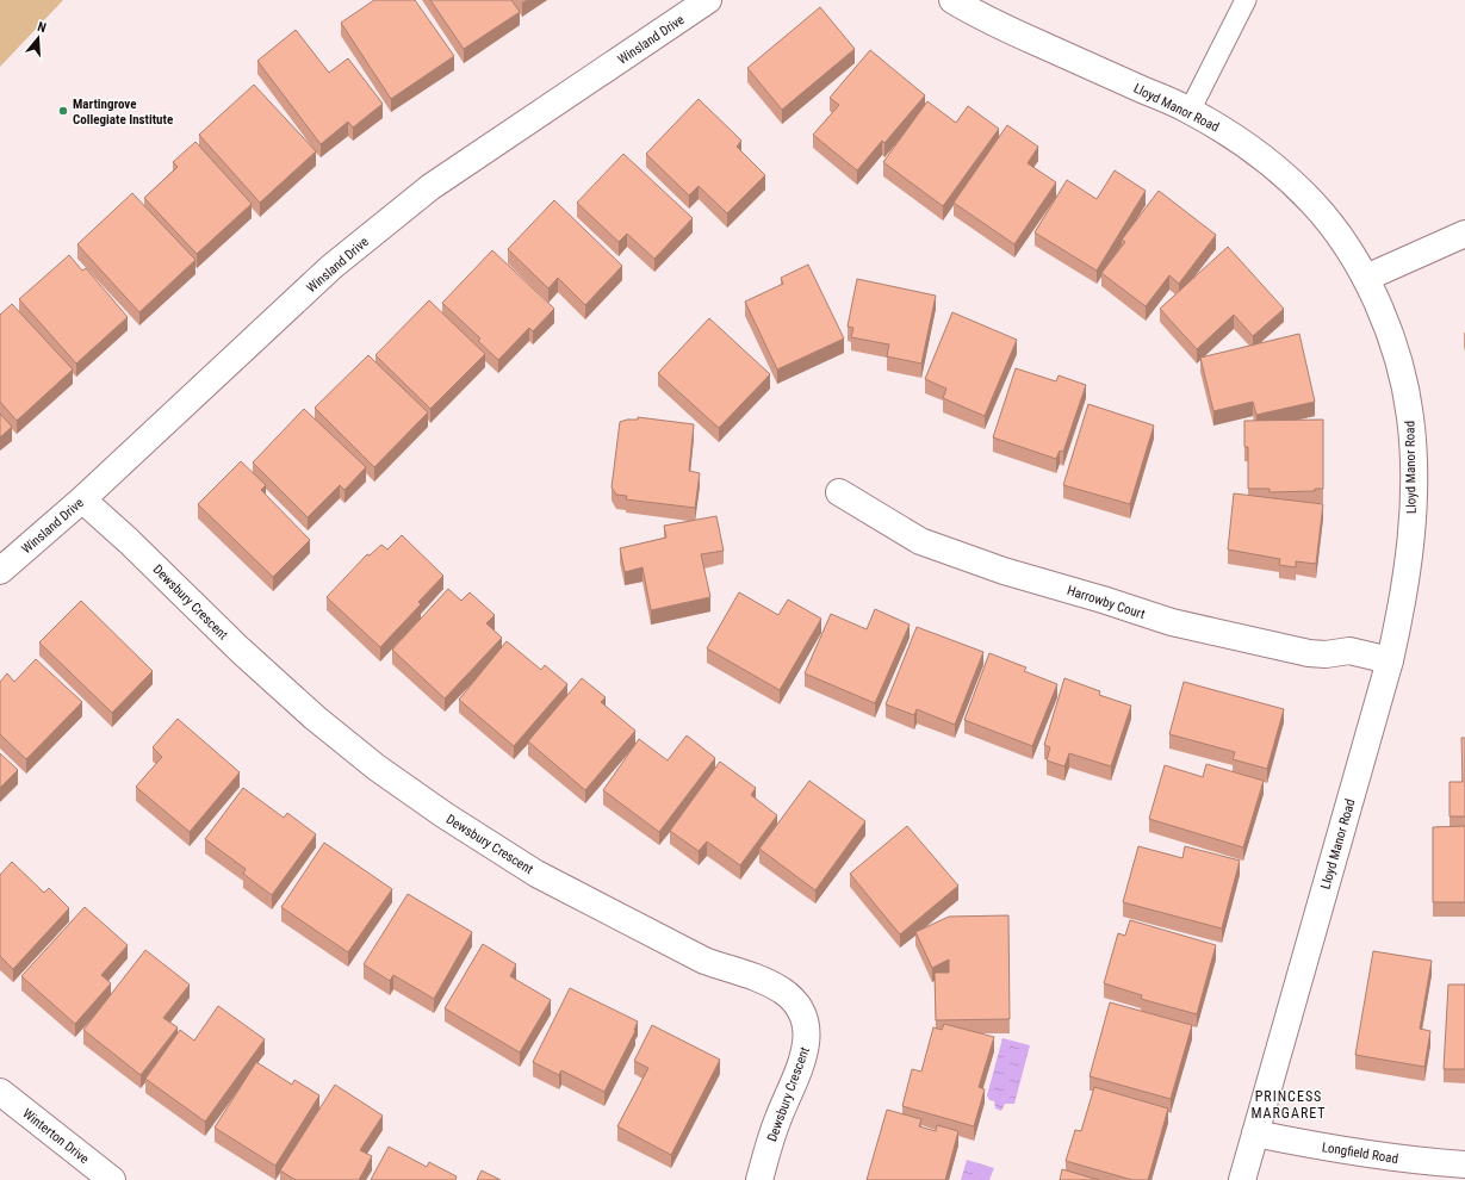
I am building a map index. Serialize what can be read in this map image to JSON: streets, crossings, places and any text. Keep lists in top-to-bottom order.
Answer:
{
  "streets": {
    "street": [
      "Winsland Drive",
      "Lloyd Manor Road",
      "Dewsbury Crescent",
      "Harrowby Court",
      "Winterton Drive",
      "Longfield Road"
    ]
  },
  "crossings": [
    ["Winsland Drive", "Dewsbury Crescent"],
    ["Lloyd Manor Road", "Harrowby Court"],
    ["Lloyd Manor Road", "Longfield Road"]
  ],
  "districts": ["PRINCESS MARGARET"],
  "places": ["Martingrove Collegiate Institute"],
  "north": "top"
}
